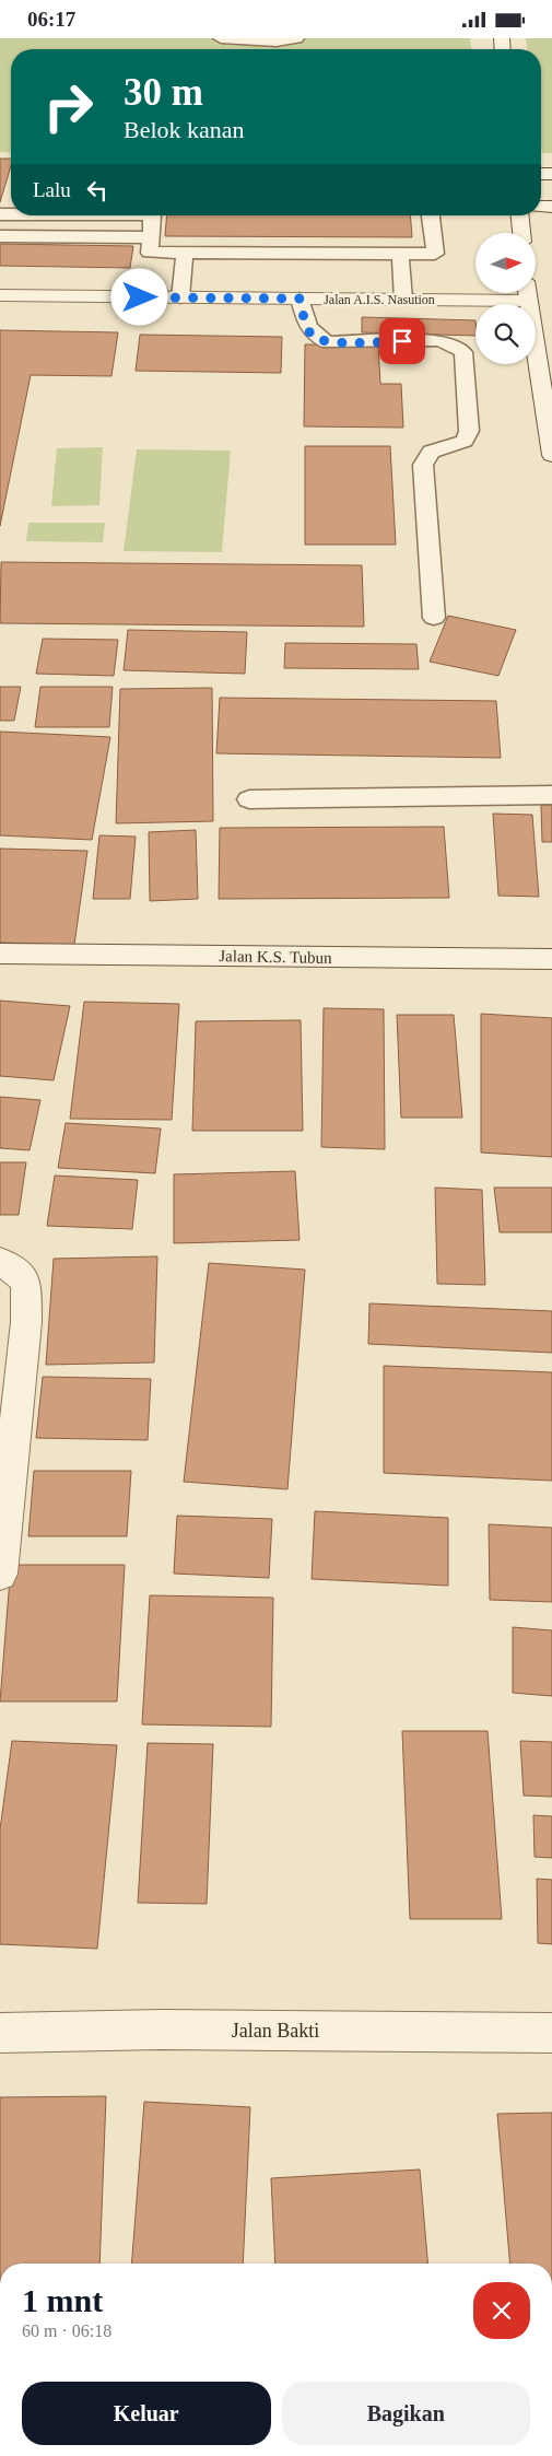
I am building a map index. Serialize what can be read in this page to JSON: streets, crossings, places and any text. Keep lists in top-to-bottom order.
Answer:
{
  "streets": {
    "street": ["Jalan A.I.S. Nasution", "Jalan K.S. Tubun", "Jalan Bakti"]
  },
  "north": "right",
  "page": {
    "status": "06:17",
    "turn": ["30 m", "Belok kanan"],
    "then": "Lalu",
    "heading": ["1 mnt", "60 m · 06:18"],
    "buttons": ["Keluar", "Bagikan"]
  }
}
